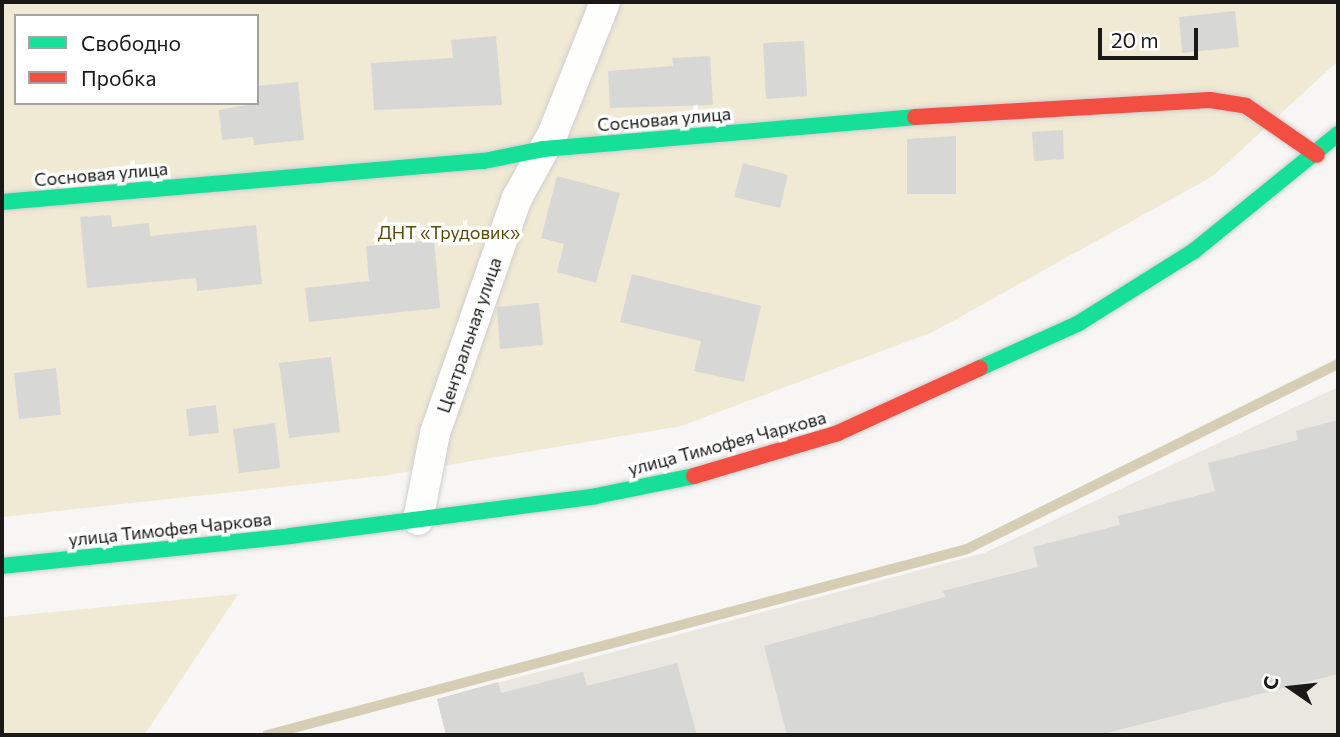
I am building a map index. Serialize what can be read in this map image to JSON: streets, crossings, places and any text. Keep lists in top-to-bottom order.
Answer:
{
  "streets": {
    "main road": ["Сосновая улица", "улица Тимофея Чаркова"],
    "street": ["Центральная улица"]
  },
  "crossings": [
    ["Сосновая улица", "Центральная улица"],
    ["Сосновая улица", "улица Тимофея Чаркова"],
    ["Центральная улица", "улица Тимофея Чаркова"]
  ],
  "parks": ["ДНТ «Трудовик»"],
  "legend": ["Свободно", "Пробка"],
  "scale_bar": "20 m",
  "north": "left"
}
